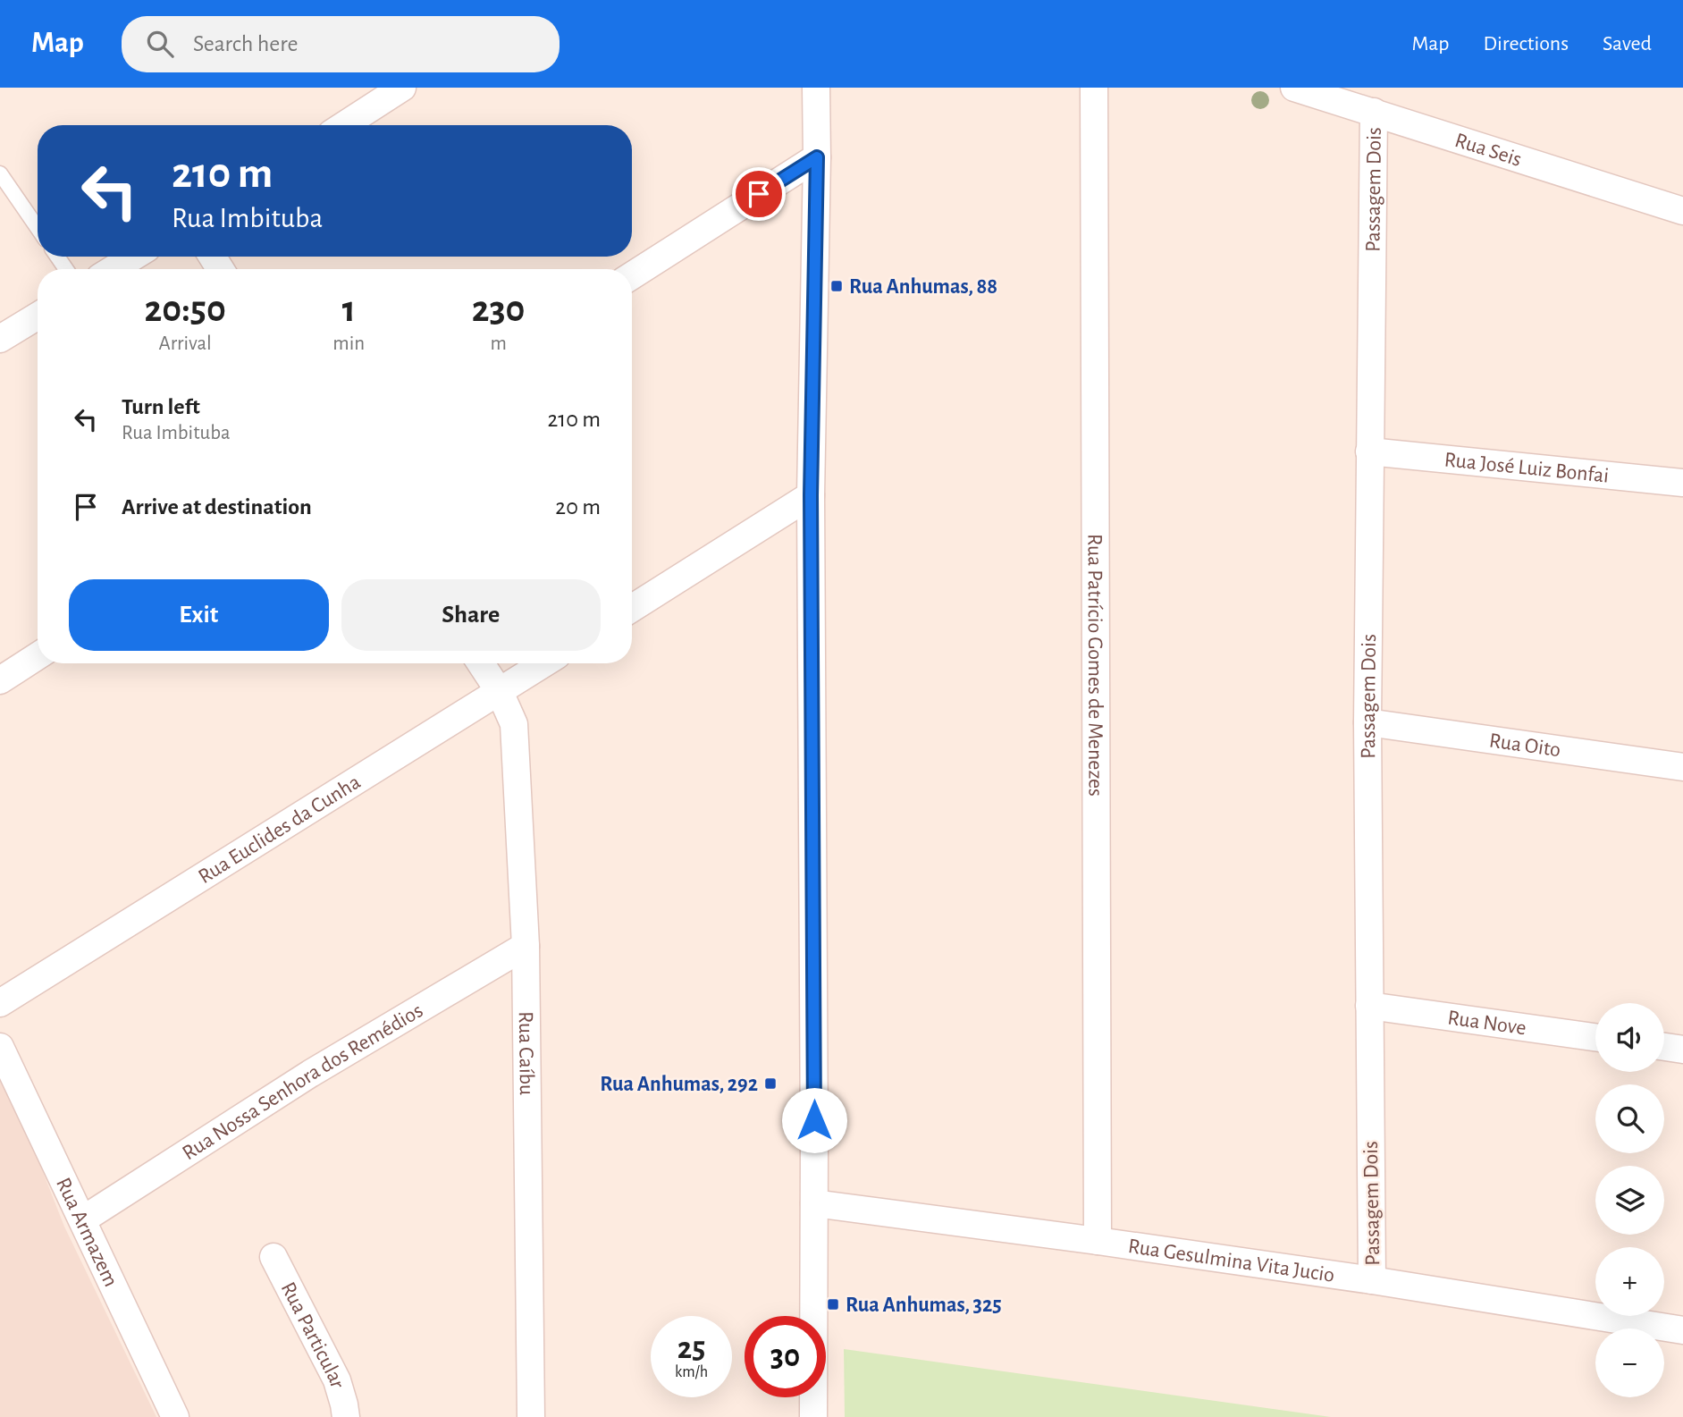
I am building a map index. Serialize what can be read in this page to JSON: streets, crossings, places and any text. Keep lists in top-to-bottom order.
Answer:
{
  "streets": {
    "street": [
      "Rua Seis",
      "Passagem Dois",
      "Rua José Luiz Bonfai",
      "Rua Patrício Gomes de Menezes",
      "Rua Oito",
      "Rua Euclides da Cunha",
      "Rua Nove",
      "Rua Caíbu",
      "Rua Nossa Senhora dos Remédios",
      "Rua Armazem",
      "Rua Gesulmina Vita Jucio",
      "Rua Particular"
    ]
  },
  "crossings": [
    ["Rua Seis", "Passagem Dois"],
    ["Passagem Dois", "Rua José Luiz Bonfai"],
    ["Passagem Dois", "Rua Oito"],
    ["Passagem Dois", "Rua Nove"],
    ["Passagem Dois", "Rua Gesulmina Vita Jucio"],
    ["Rua Patrício Gomes de Menezes", "Rua Gesulmina Vita Jucio"],
    ["Rua Euclides da Cunha", "Rua Caíbu"],
    ["Rua Caíbu", "Rua Nossa Senhora dos Remédios"],
    ["Rua Nossa Senhora dos Remédios", "Rua Armazem"]
  ],
  "places": {
    "transit": ["Rua Anhumas, 88", "Rua Anhumas, 292", "Rua Anhumas, 325"]
  },
  "page": {
    "header": "Map",
    "search": "Search here",
    "nav": ["Map", "Directions", "Saved"],
    "turn": ["210 m", "Rua Imbituba"],
    "eta": [
      "20:50",
      "Arrival",
      "1",
      "min",
      "230",
      "m"
    ],
    "list": [
      {
        "name": "Turn left",
        "note": "Rua Imbituba",
        "value": "210 m"
      },
      {
        "name": "Arrive at destination",
        "value": "20 m"
      }
    ],
    "buttons": ["Exit", "Share"],
    "map_buttons": ["+", "−"],
    "speed": "25 km/h",
    "limit": "30"
  }
}
